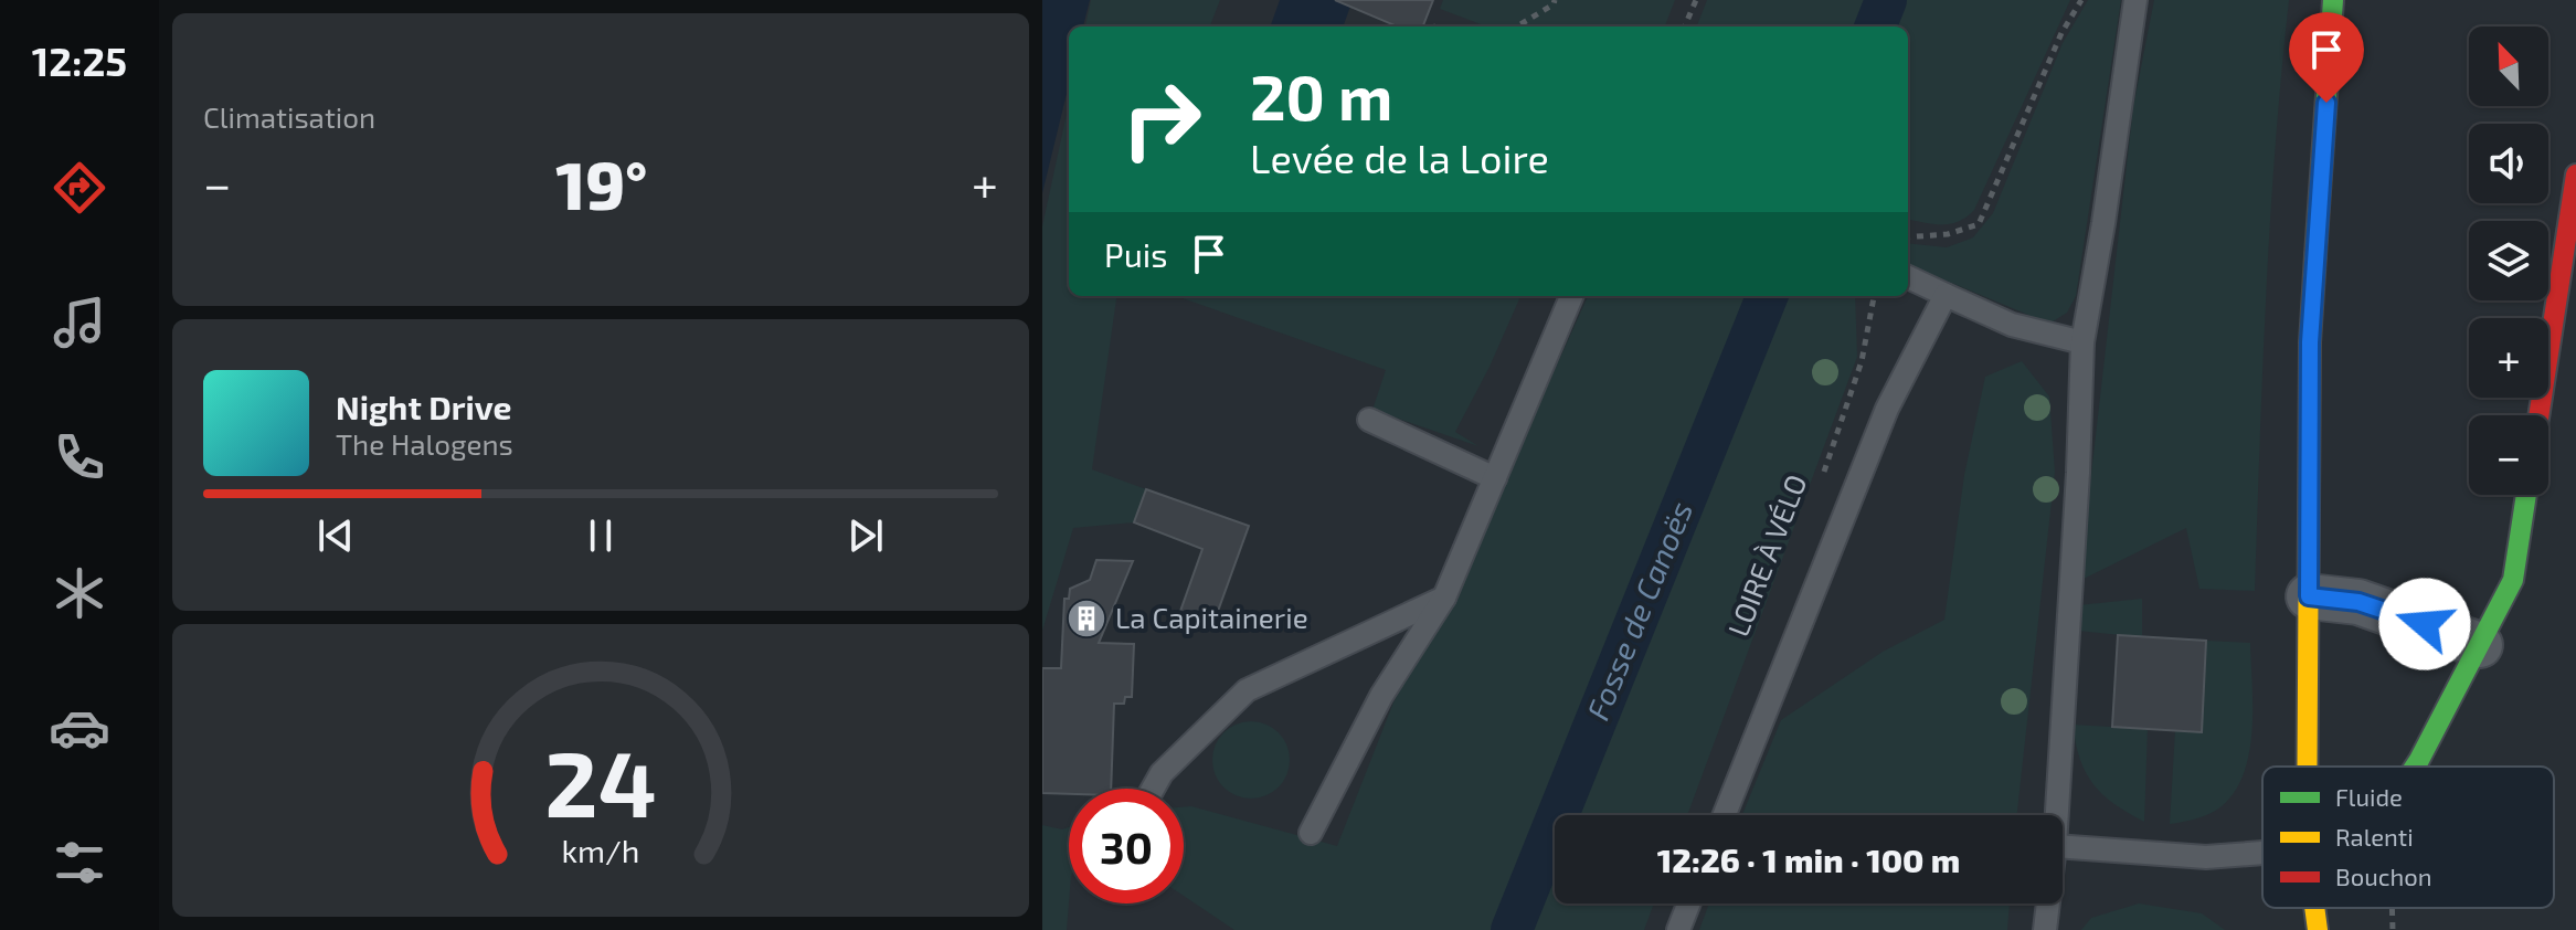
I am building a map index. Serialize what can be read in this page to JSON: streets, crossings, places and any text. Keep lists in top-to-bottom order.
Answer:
{
  "streets": {
    "path": ["LOIRE À VÉLO"]
  },
  "water": ["Fosse de Canoës"],
  "places": {
    "building": ["La Capitainerie"]
  },
  "legend": ["Fluide", "Ralenti", "Bouchon"],
  "north": "top left",
  "page": {
    "tabs": "12:25",
    "tile": "Climatisation",
    "map_buttons": ["+", "−"],
    "turn": ["20 m", "Levée de la Loire"],
    "heat": ["−", "19°", "+"],
    "then": "Puis",
    "song": ["Night Drive", "The Halogens"],
    "limit": "30",
    "trip": "12:26 · 1 min · 100 m",
    "gauge": ["24", "km/h"]
  }
}
